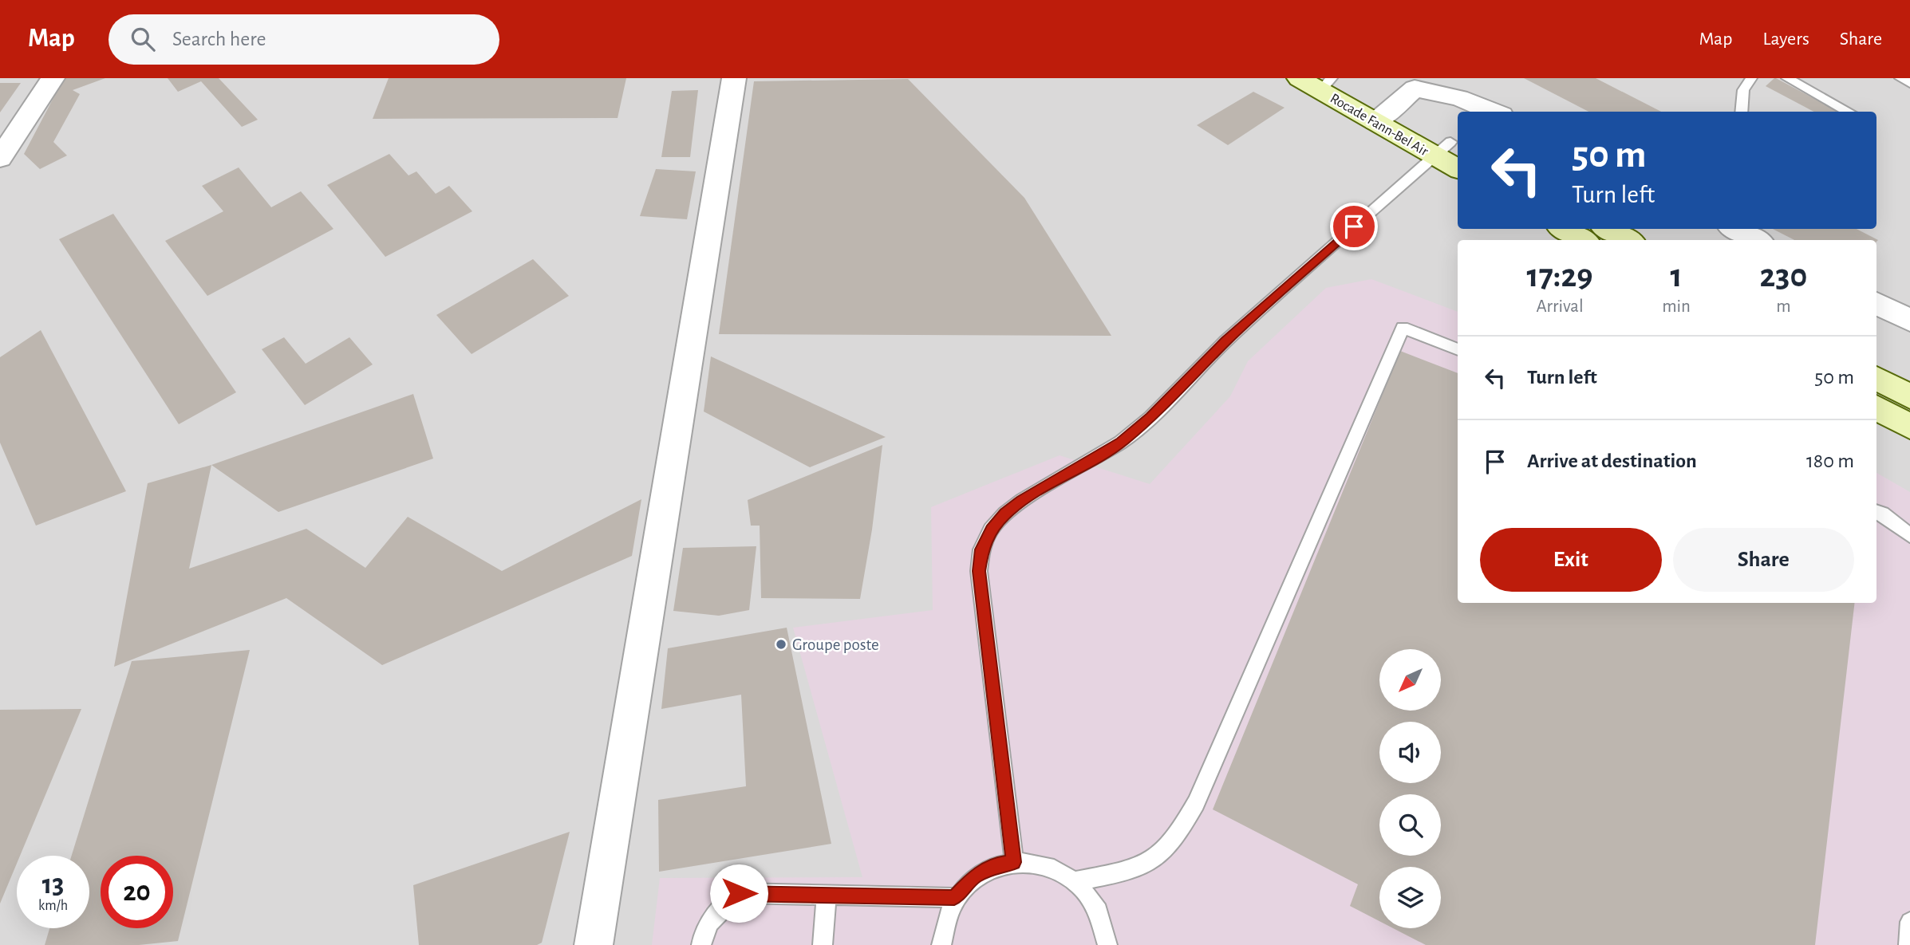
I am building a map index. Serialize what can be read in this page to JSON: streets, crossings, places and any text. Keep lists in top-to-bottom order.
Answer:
{
  "streets": {
    "main road": ["Rocade Fann-Bel Air"]
  },
  "places": ["Groupe poste"],
  "north": "bottom left",
  "page": {
    "header": "Map",
    "search": "Search here",
    "nav": ["Map", "Layers", "Share"],
    "turn": ["50 m", "Turn left"],
    "eta": [
      "17:29",
      "Arrival",
      "1",
      "min",
      "230",
      "m"
    ],
    "list": [
      {
        "name": "Turn left",
        "value": "50 m"
      },
      {
        "name": "Arrive at destination",
        "value": "180 m"
      }
    ],
    "buttons": ["Exit", "Share"],
    "speed": "13 km/h",
    "limit": "20"
  }
}
